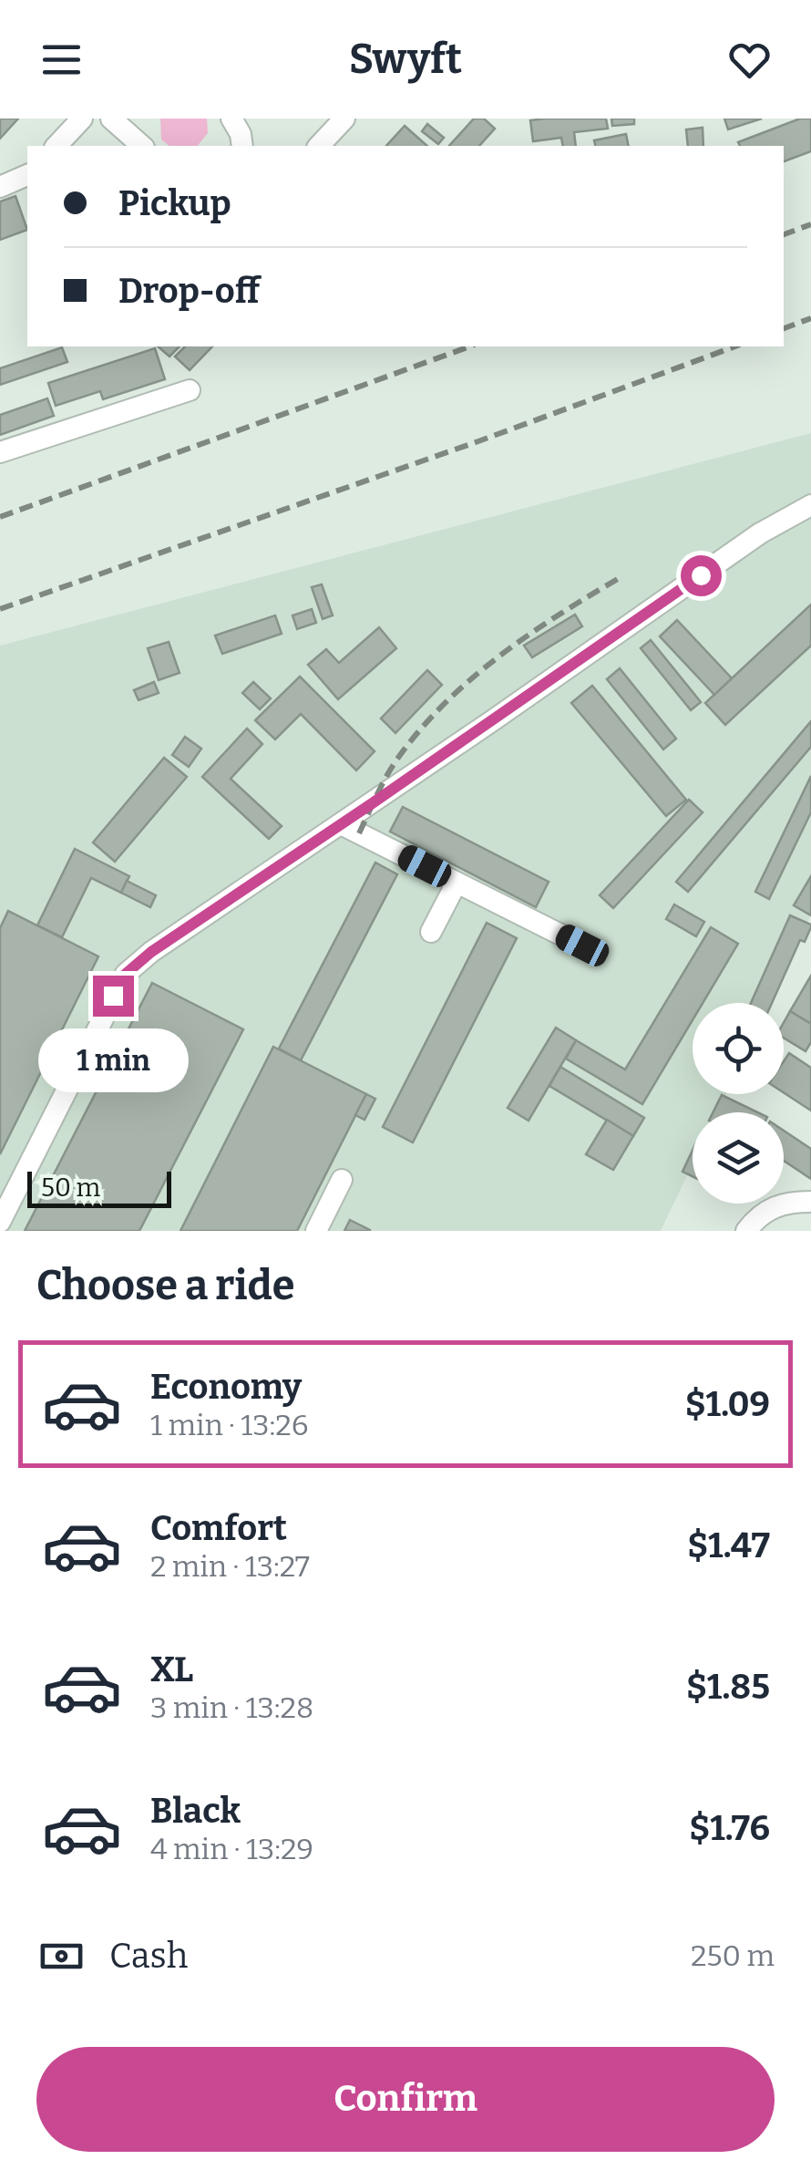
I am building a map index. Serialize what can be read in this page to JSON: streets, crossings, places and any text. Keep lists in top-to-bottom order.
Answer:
{
  "scale_bar": "50 m",
  "page": {
    "header": "Swyft",
    "banner": ["Pickup", "Drop-off"],
    "bubble": "1 min",
    "scale": "50 m",
    "heading": "Choose a ride",
    "list": [
      {
        "name": "Economy",
        "note": "1 min · 13:26",
        "value": "$1.09"
      },
      {
        "name": "Comfort",
        "note": "2 min · 13:27",
        "value": "$1.47"
      },
      {
        "name": "XL",
        "note": "3 min · 13:28",
        "value": "$1.85"
      },
      {
        "name": "Black",
        "note": "4 min · 13:29",
        "value": "$1.76"
      }
    ],
    "pay": ["Cash", "250 m"],
    "buttons": "Confirm"
  }
}
